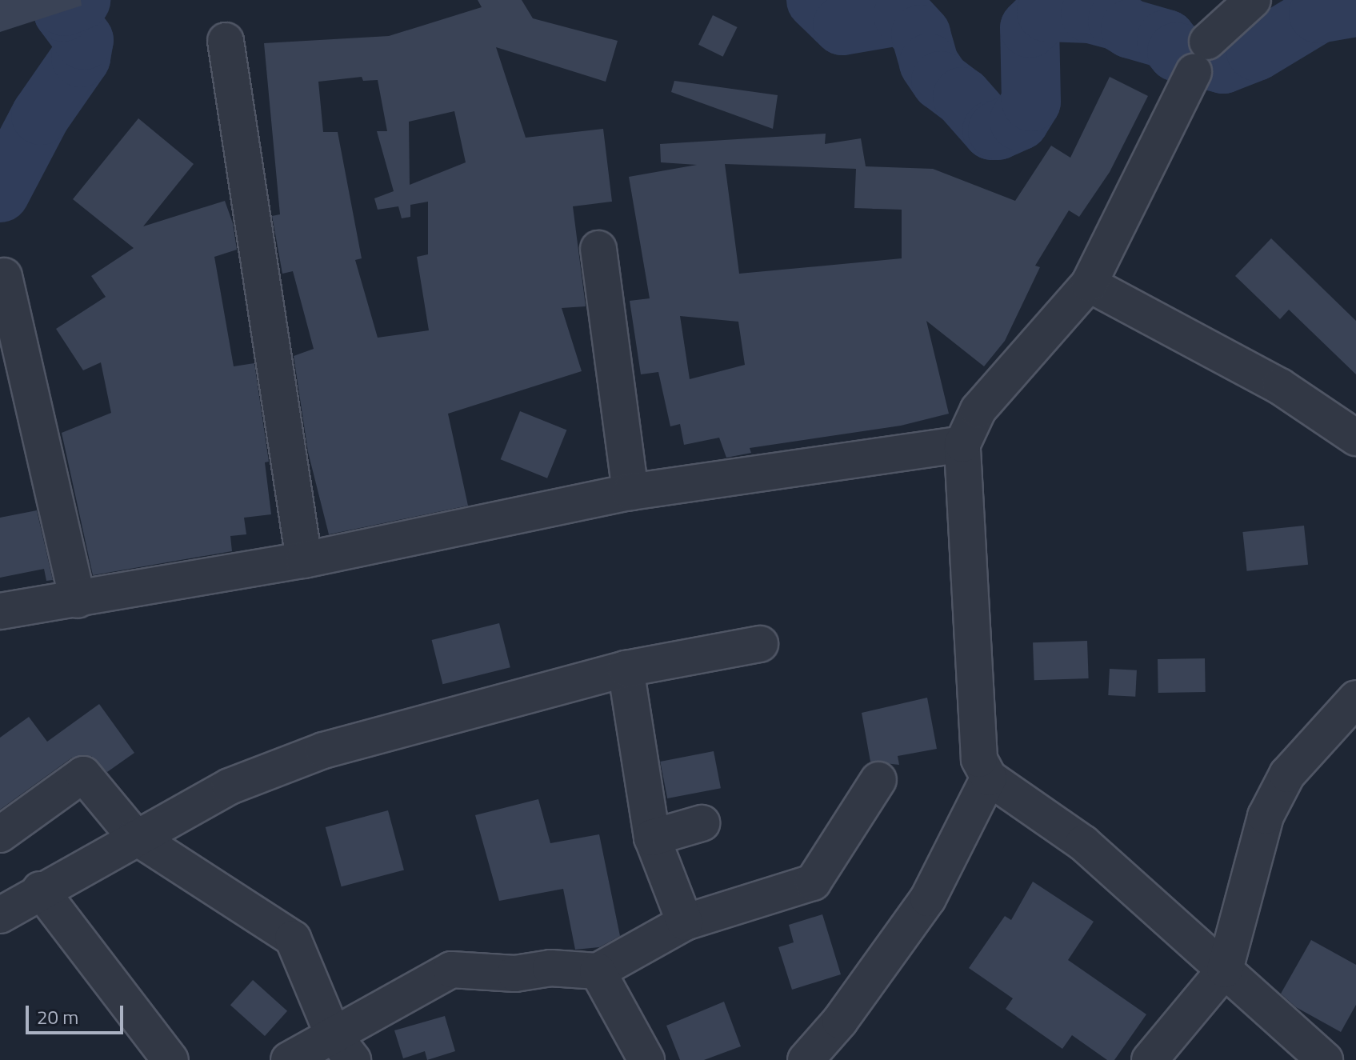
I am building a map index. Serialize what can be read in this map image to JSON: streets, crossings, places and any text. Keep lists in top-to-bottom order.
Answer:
{
  "scale_bar": "20 m"
}
